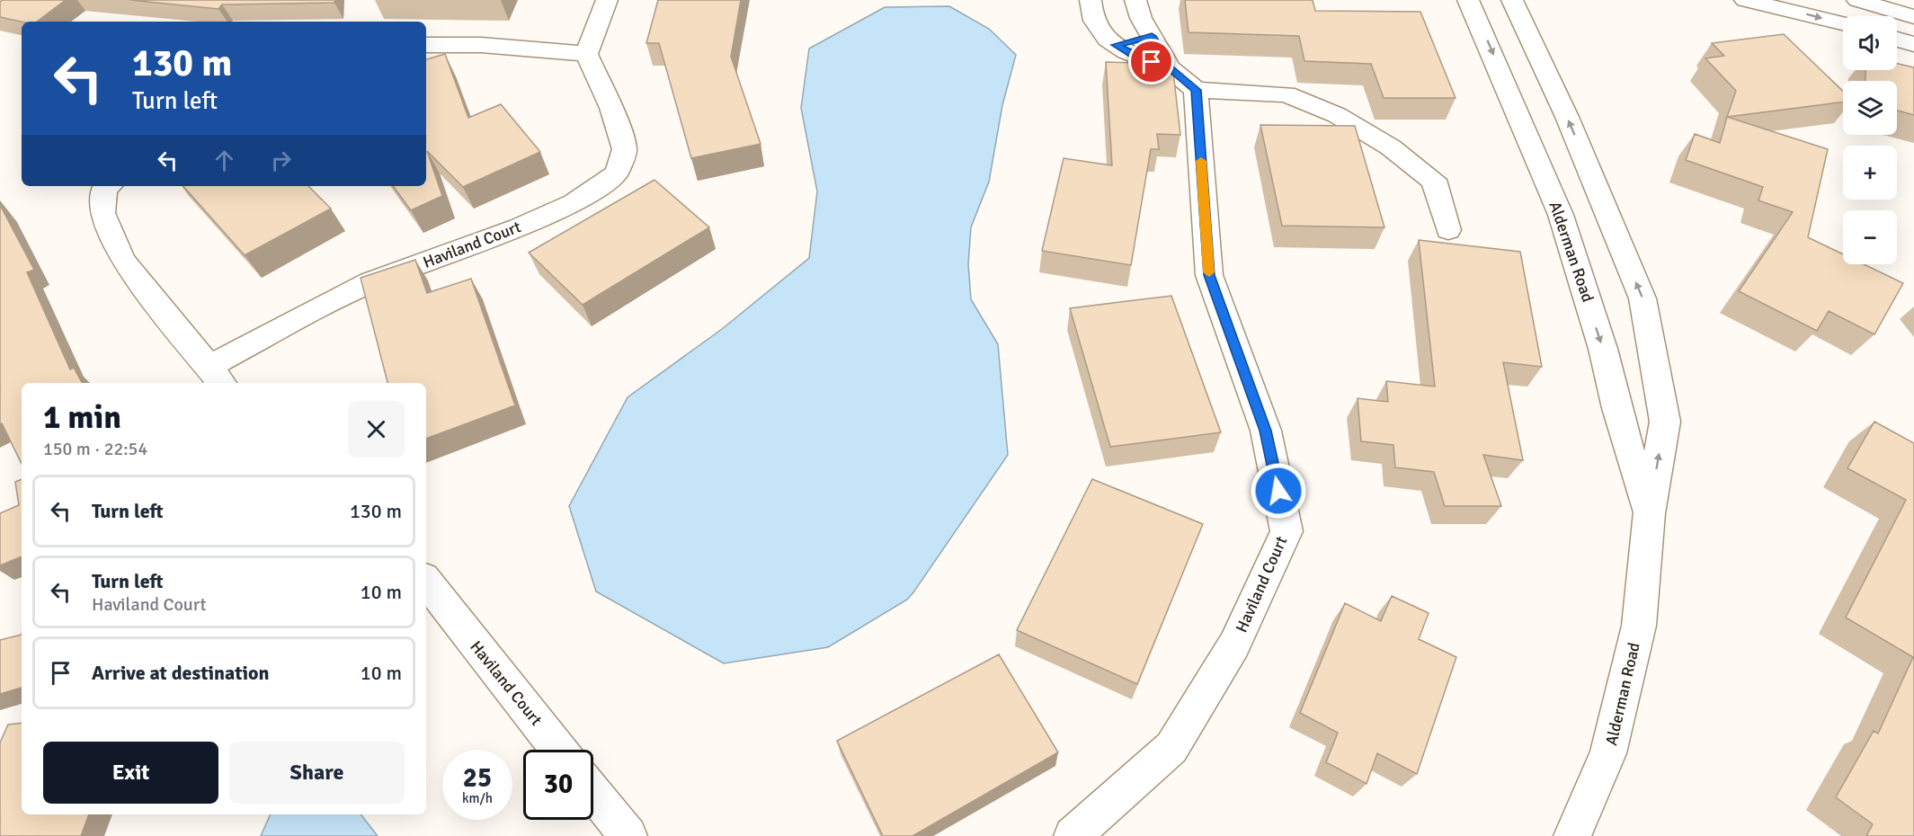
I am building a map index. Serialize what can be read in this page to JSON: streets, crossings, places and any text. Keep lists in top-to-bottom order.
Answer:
{
  "streets": {
    "street": ["Haviland Court", "Alderman Road"]
  },
  "page": {
    "map_buttons": ["+", "−"],
    "turn": ["130 m", "Turn left"],
    "heading": ["1 min", "150 m · 22:54"],
    "list": [
      {
        "name": "Turn left",
        "value": "130 m"
      },
      {
        "name": "Turn left",
        "note": "Haviland Court",
        "value": "10 m"
      },
      {
        "name": "Arrive at destination",
        "value": "10 m"
      }
    ],
    "buttons": ["Exit", "Share"],
    "speed": "25 km/h",
    "limit": "30"
  }
}
